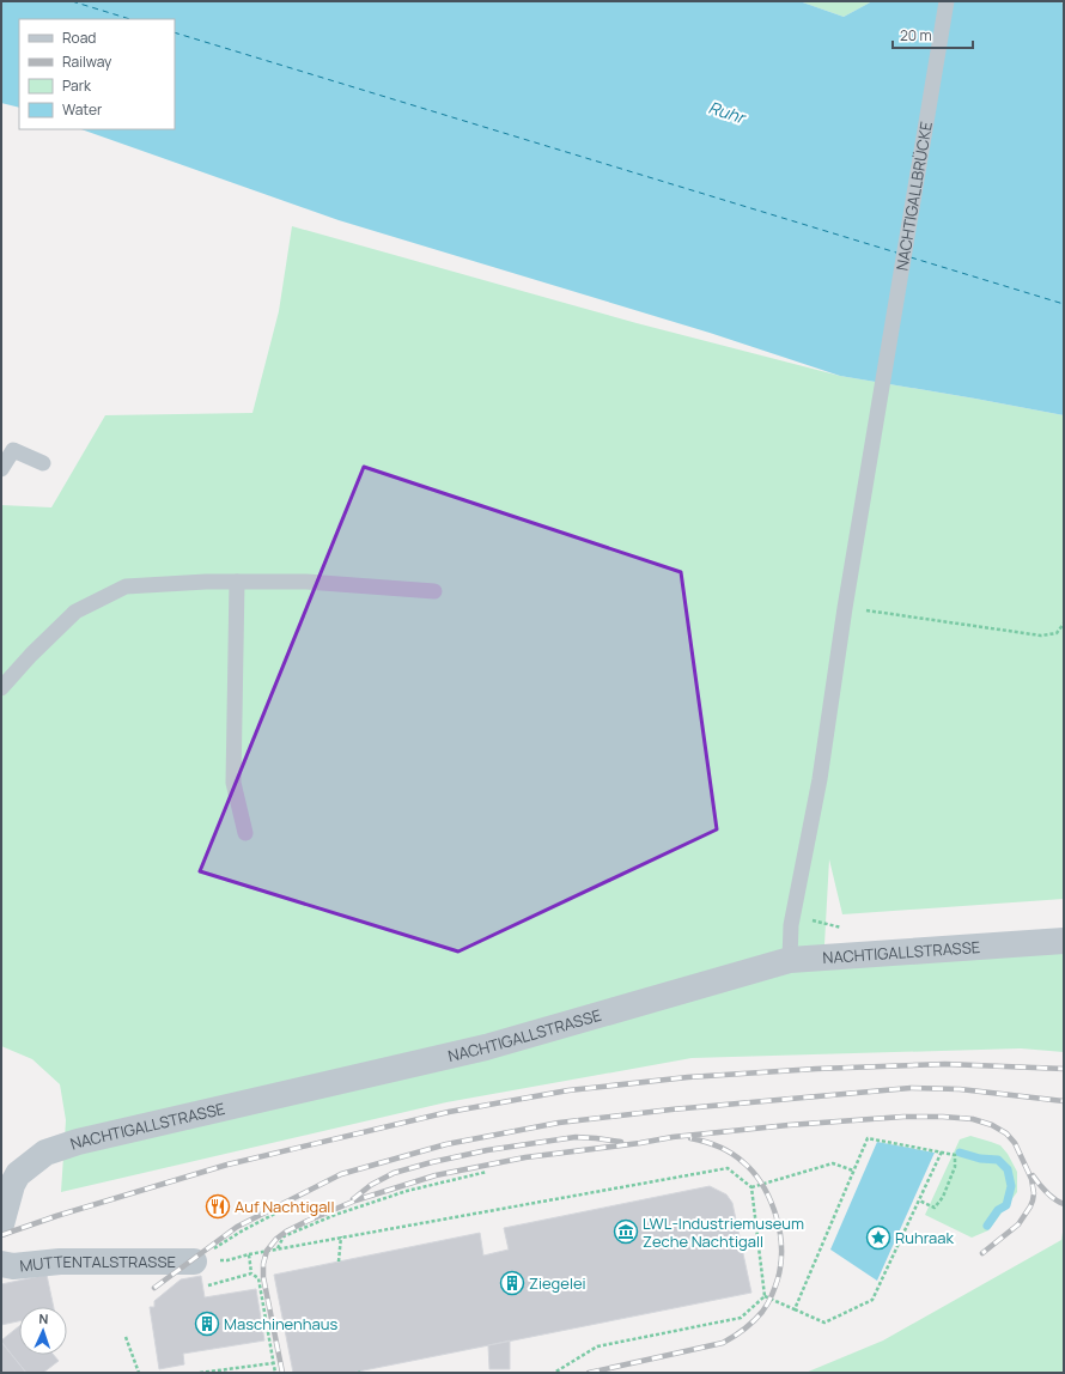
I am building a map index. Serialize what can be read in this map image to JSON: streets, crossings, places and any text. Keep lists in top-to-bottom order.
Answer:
{
  "streets": {
    "street": ["NACHTIGALLSTRASSE", "MUTTENTALSTRASSE"],
    "lane": ["NACHTIGALLBRÜCKE"]
  },
  "crossings": [
    ["NACHTIGALLBRÜCKE", "NACHTIGALLSTRASSE"]
  ],
  "water": ["Ruhr"],
  "places": {
    "restaurant": ["Auf Nachtigall"],
    "museum": ["LWL-Industriemuseum Zeche Nachtigall"],
    "place": ["Ruhraak"],
    "building": ["Ziegelei", "Maschinenhaus"]
  },
  "legend": [
    "Road",
    "Railway",
    "Park",
    "Water"
  ],
  "scale_bar": "20 m",
  "north": "top"
}
